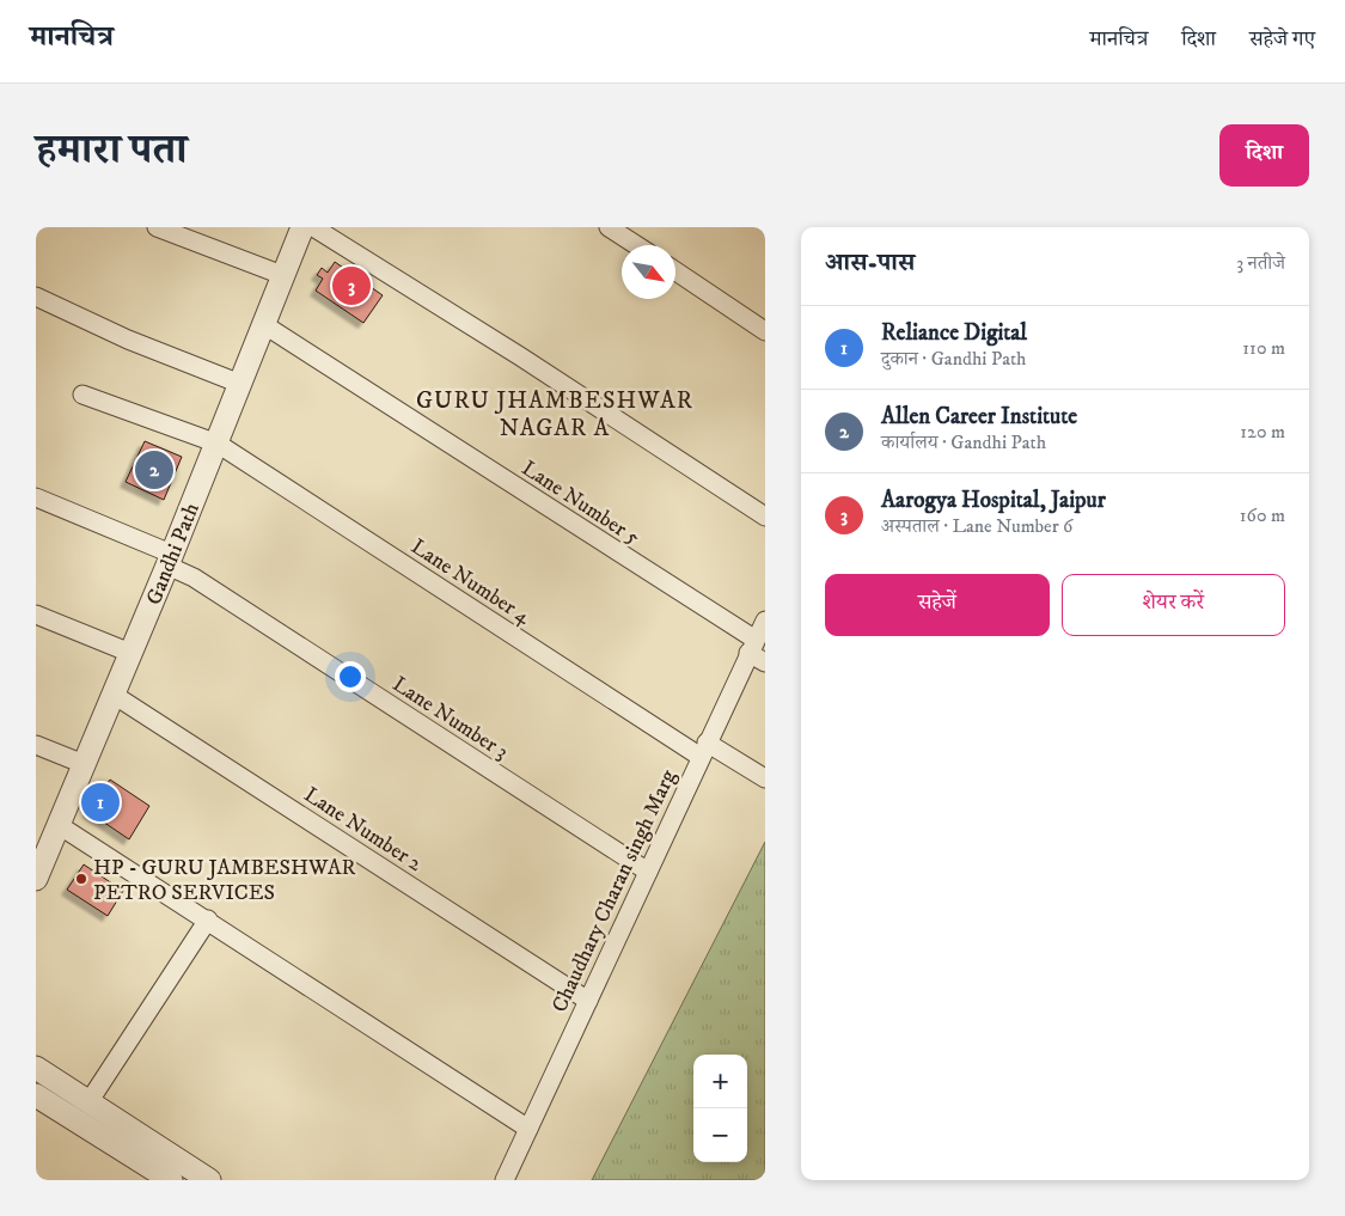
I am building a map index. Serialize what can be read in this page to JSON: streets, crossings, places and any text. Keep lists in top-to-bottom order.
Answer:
{
  "streets": {
    "street": [
      "Lane Number 5",
      "Gandhi Path",
      "Lane Number 4",
      "Lane Number 3",
      "Lane Number 2",
      "Chaudhary Charan singh Marg"
    ]
  },
  "crossings": [
    ["Lane Number 5", "Gandhi Path"],
    ["Lane Number 5", "Chaudhary Charan singh Marg"],
    ["Gandhi Path", "Lane Number 4"],
    ["Gandhi Path", "Lane Number 3"],
    ["Gandhi Path", "Lane Number 2"],
    ["Lane Number 4", "Chaudhary Charan singh Marg"],
    ["Lane Number 3", "Chaudhary Charan singh Marg"],
    ["Lane Number 2", "Chaudhary Charan singh Marg"]
  ],
  "districts": ["GURU JHAMBESHWAR NAGAR A"],
  "places": ["HP - GURU JAMBESHWAR PETRO SERVICES"],
  "north": "bottom right",
  "page": {
    "header": "मानचित्र",
    "nav": ["मानचित्र", "दिशा", "सहेजे गए"],
    "title": "हमारा पता",
    "buttons": [
      "दिशा",
      ["सहेजें", "शेयर करें"]
    ],
    "heading": ["आस-पास", "3 नतीजे"],
    "pins": ["3", "2", "1"],
    "list": [
      {
        "mark": "1",
        "name": "Reliance Digital",
        "note": "दुकान · Gandhi Path",
        "value": "110 m"
      },
      {
        "mark": "2",
        "name": "Allen Career Institute",
        "note": "कार्यालय · Gandhi Path",
        "value": "120 m"
      },
      {
        "mark": "3",
        "name": "Aarogya Hospital, Jaipur",
        "note": "अस्पताल · Lane Number 6",
        "value": "160 m"
      }
    ],
    "map_buttons": ["+", "−"]
  }
}
